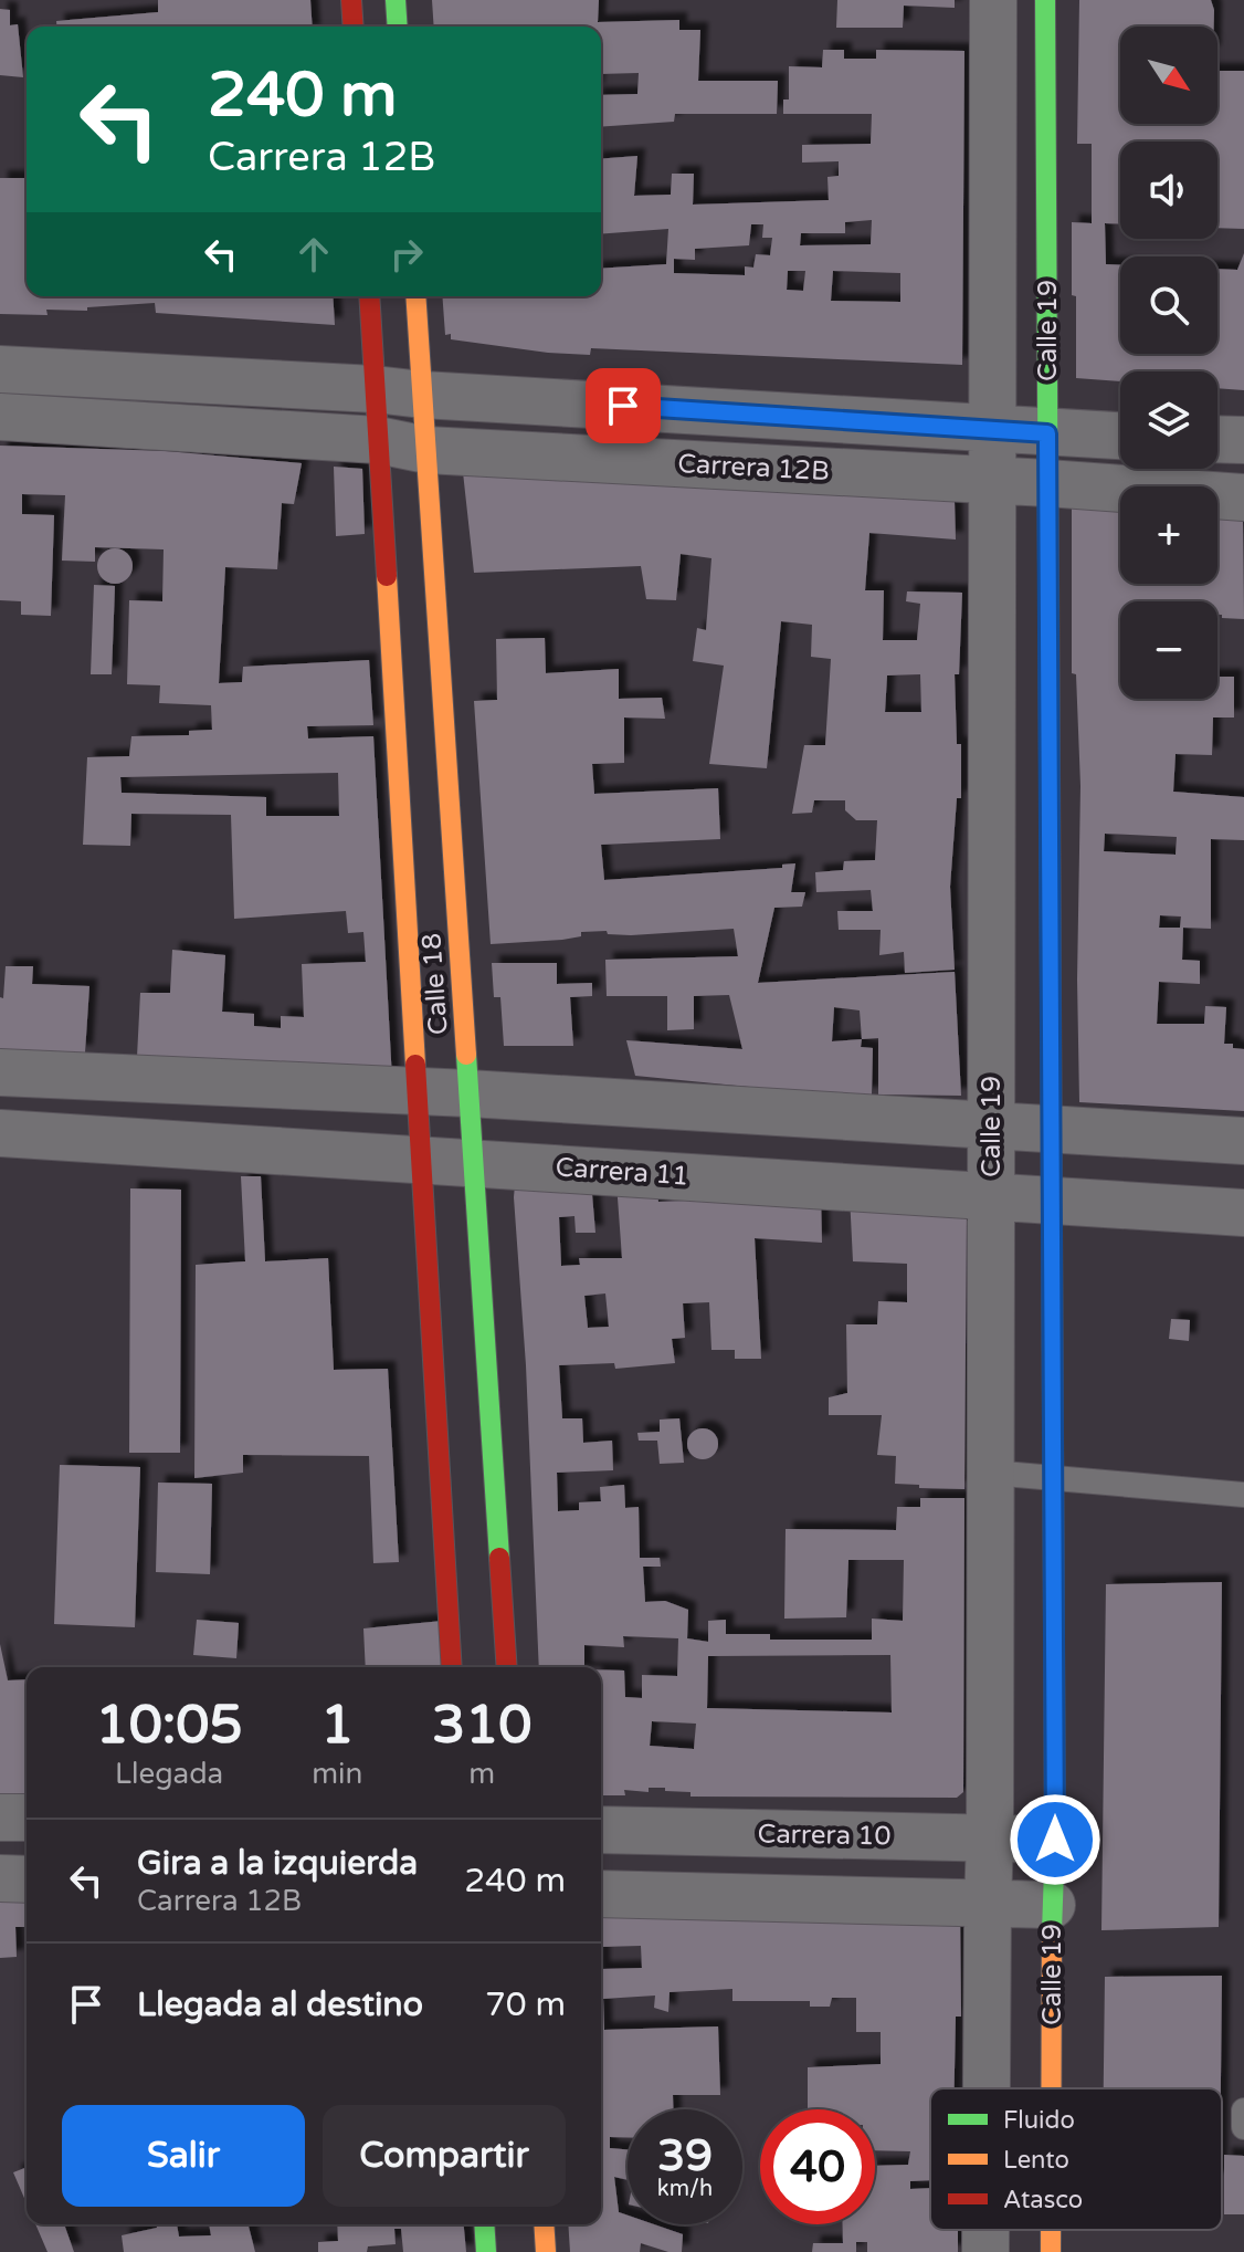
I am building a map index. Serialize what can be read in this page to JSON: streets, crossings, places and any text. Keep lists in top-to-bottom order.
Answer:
{
  "streets": {
    "street": [
      "Calle 19",
      "Carrera 12B",
      "Calle 18",
      "Carrera 11",
      "Carrera 10"
    ]
  },
  "crossings": [
    ["Calle 19", "Carrera 12B"],
    ["Calle 19", "Carrera 11"],
    ["Calle 19", "Carrera 10"],
    ["Carrera 12B", "Calle 18"],
    ["Calle 18", "Carrera 11"]
  ],
  "legend": ["Fluido", "Lento", "Atasco"],
  "north": "bottom right",
  "page": {
    "map_buttons": ["+", "−"],
    "turn": ["240 m", "Carrera 12B"],
    "eta": [
      "10:05",
      "Llegada",
      "1",
      "min",
      "310",
      "m"
    ],
    "list": [
      {
        "name": "Gira a la izquierda",
        "note": "Carrera 12B",
        "value": "240 m"
      },
      {
        "name": "Llegada al destino",
        "value": "70 m"
      }
    ],
    "buttons": ["Salir", "Compartir"],
    "speed": "39 km/h",
    "limit": "40"
  }
}
